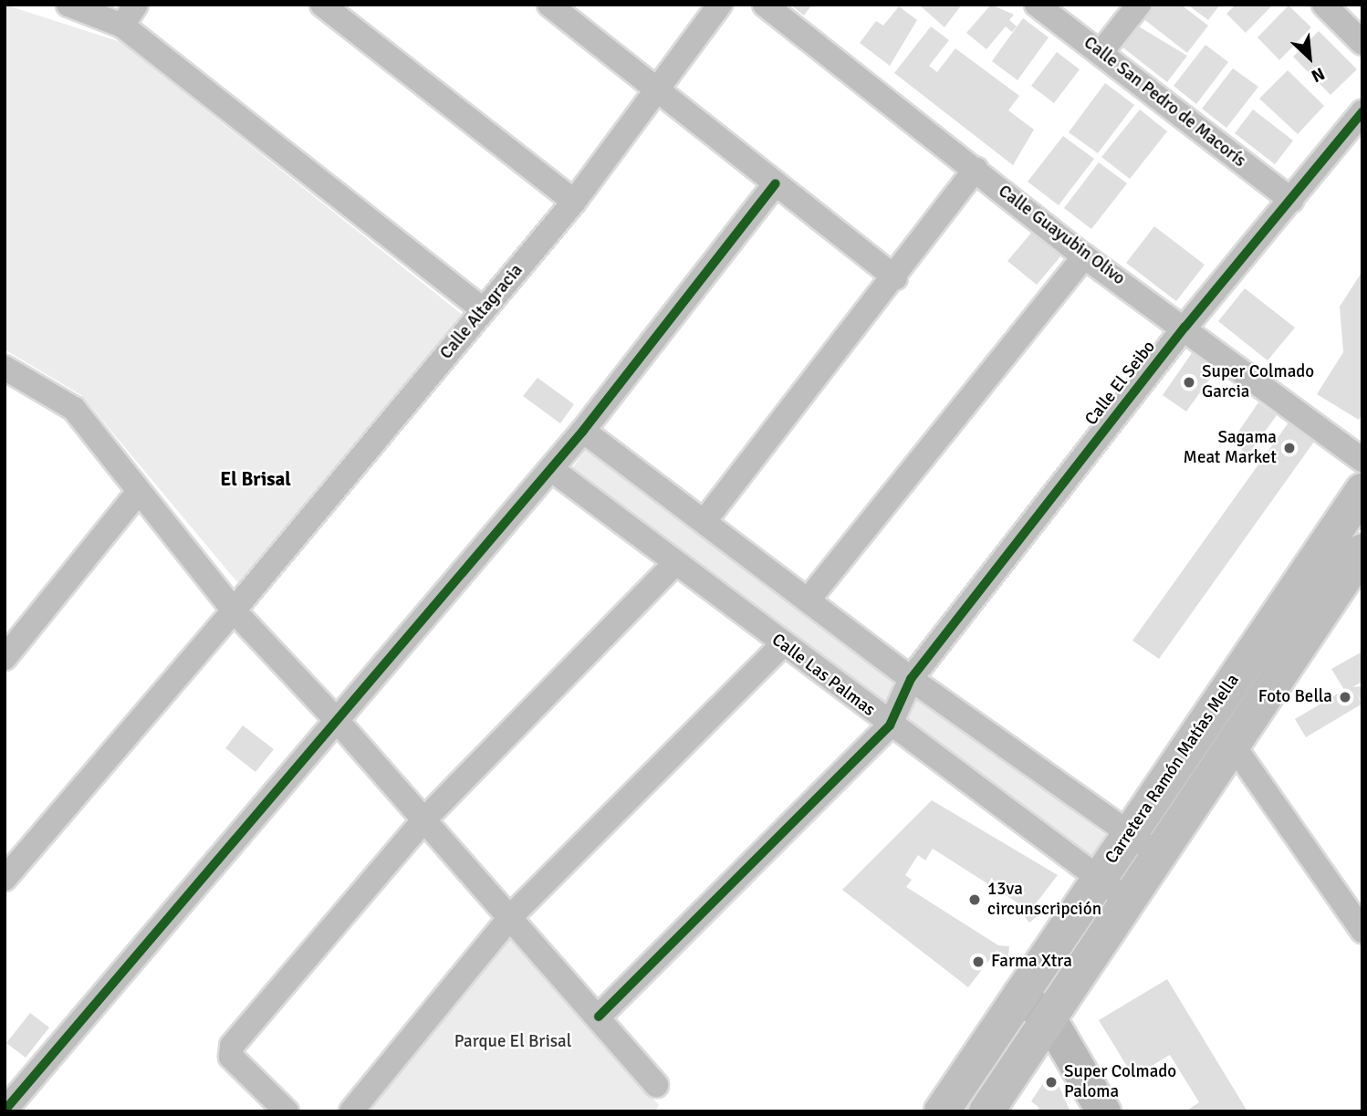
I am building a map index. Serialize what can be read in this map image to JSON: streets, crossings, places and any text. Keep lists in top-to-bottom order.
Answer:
{
  "streets": {
    "main road": ["Carretera Ramón Matías Mella"],
    "street": [
      "Calle San Pedro de Macorís",
      "Calle Guayubin Olivo",
      "Calle Altagracia",
      "Calle El Seibo",
      "Calle Las Palmas"
    ]
  },
  "crossings": [
    ["Calle San Pedro de Macorís", "Calle El Seibo"],
    ["Calle Guayubin Olivo", "Calle El Seibo"],
    ["Calle El Seibo", "Calle Las Palmas"],
    ["Calle Las Palmas", "Carretera Ramón Matías Mella"]
  ],
  "districts": ["El Brisal"],
  "parks": ["Parque El Brisal"],
  "places": [
    "Super Colmado Garcia",
    "Sagama Meat Market",
    "Foto Bella",
    "13va circunscripción",
    "Farma Xtra",
    "Super Colmado Paloma"
  ],
  "north": "bottom right"
}
